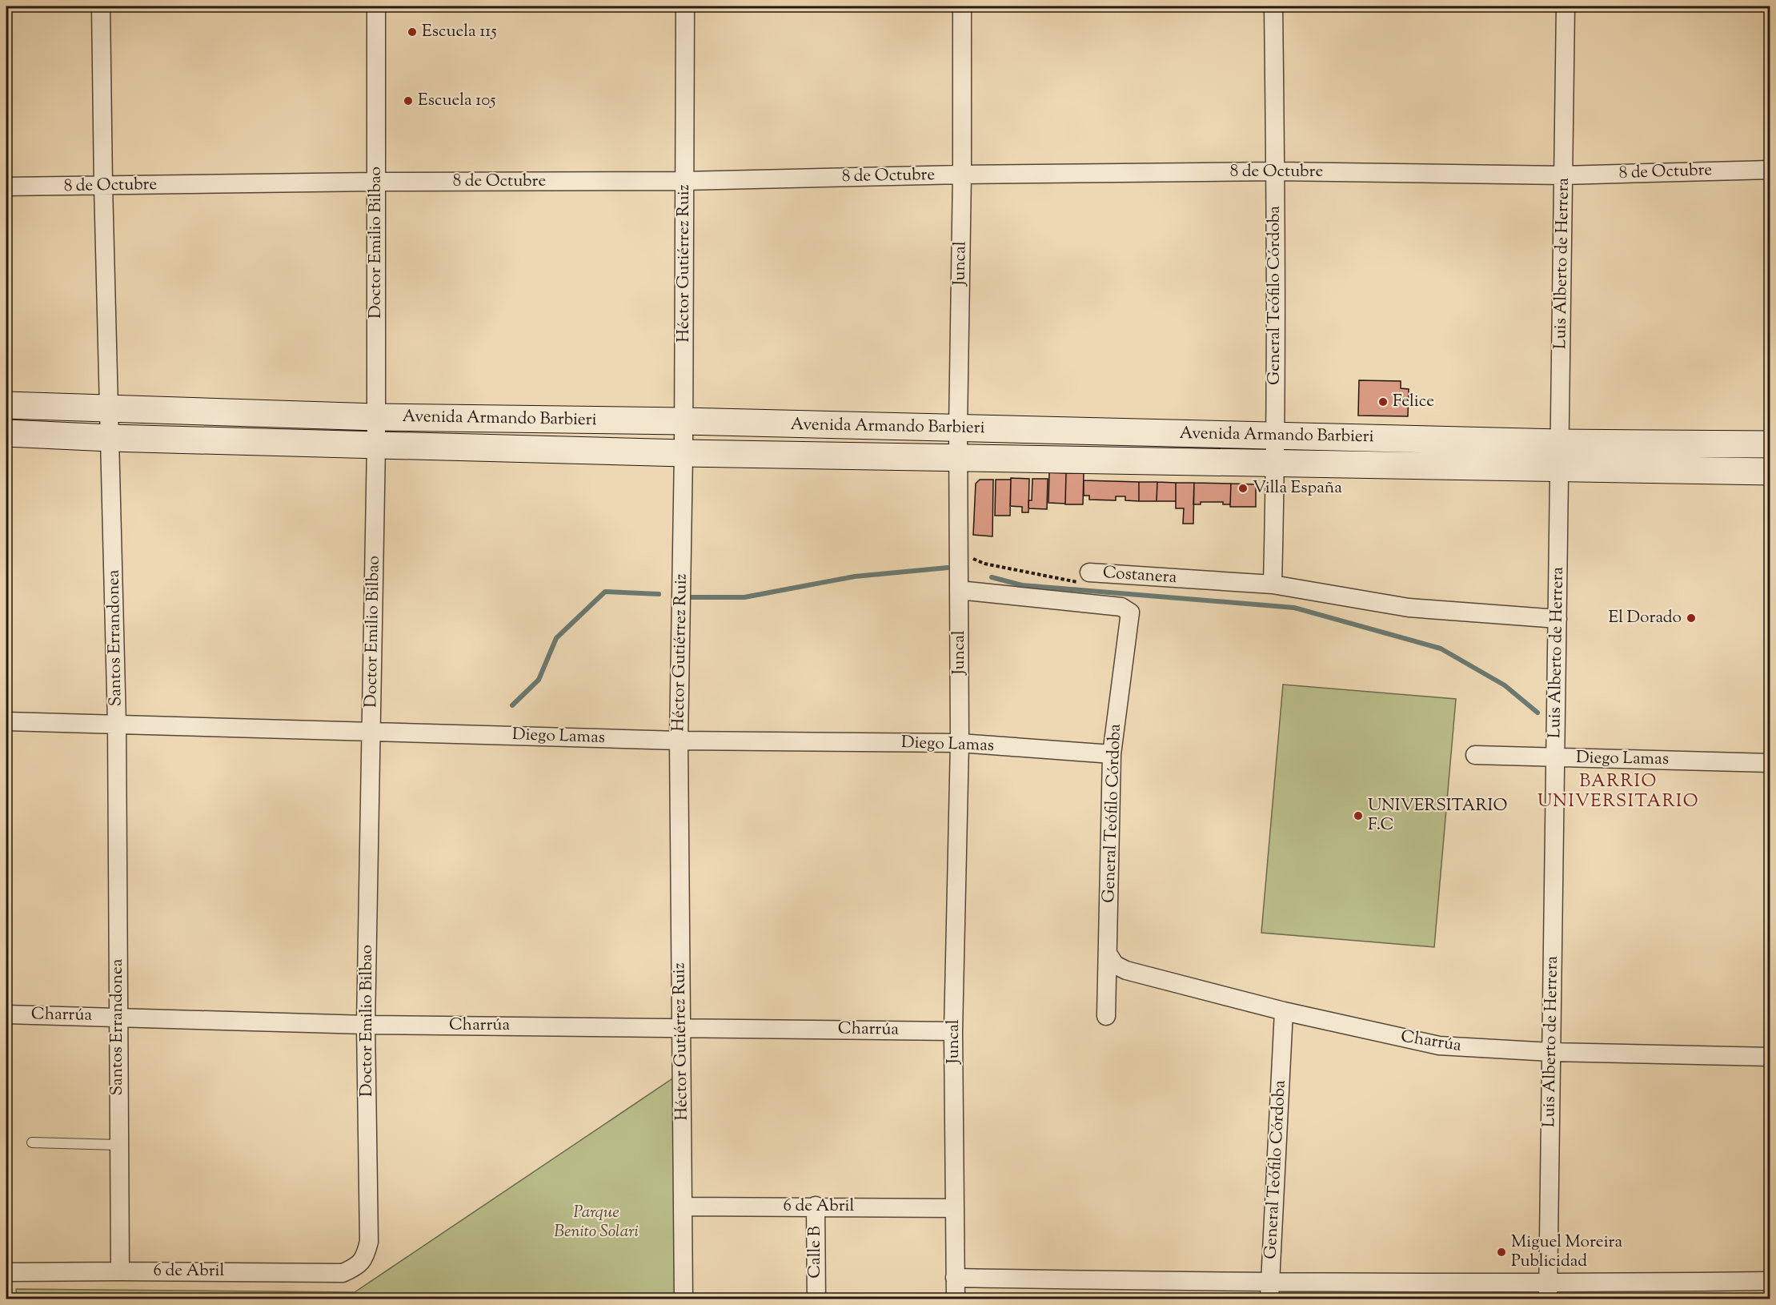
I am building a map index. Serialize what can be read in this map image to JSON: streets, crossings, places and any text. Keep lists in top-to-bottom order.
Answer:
{
  "streets": {
    "street": [
      "8 de Octubre",
      "Doctor Emilio Bilbao",
      "Héctor Gutiérrez Ruiz",
      "Juncal",
      "Luis Alberto de Herrera",
      "General Teófilo Córdoba",
      "Avenida Armando Barbieri",
      "Costanera",
      "Santos Errandonea",
      "Diego Lamas",
      "Charrúa",
      "6 de Abril",
      "Calle B"
    ]
  },
  "crossings": [
    ["8 de Octubre", "Doctor Emilio Bilbao"],
    ["8 de Octubre", "Héctor Gutiérrez Ruiz"],
    ["8 de Octubre", "Juncal"],
    ["8 de Octubre", "Luis Alberto de Herrera"],
    ["8 de Octubre", "General Teófilo Córdoba"],
    ["8 de Octubre", "Santos Errandonea"],
    ["Doctor Emilio Bilbao", "Avenida Armando Barbieri"],
    ["Doctor Emilio Bilbao", "Diego Lamas"],
    ["Doctor Emilio Bilbao", "Charrúa"],
    ["Doctor Emilio Bilbao", "6 de Abril"],
    ["Héctor Gutiérrez Ruiz", "Avenida Armando Barbieri"],
    ["Héctor Gutiérrez Ruiz", "Diego Lamas"],
    ["Héctor Gutiérrez Ruiz", "Charrúa"],
    ["Héctor Gutiérrez Ruiz", "6 de Abril"],
    ["Juncal", "General Teófilo Córdoba"],
    ["Juncal", "Avenida Armando Barbieri"],
    ["Juncal", "Costanera"],
    ["Juncal", "Diego Lamas"],
    ["Juncal", "Charrúa"],
    ["Juncal", "6 de Abril"],
    ["Luis Alberto de Herrera", "Avenida Armando Barbieri"],
    ["Luis Alberto de Herrera", "Costanera"],
    ["Luis Alberto de Herrera", "Diego Lamas"],
    ["Luis Alberto de Herrera", "Charrúa"],
    ["General Teófilo Córdoba", "Avenida Armando Barbieri"],
    ["General Teófilo Córdoba", "Costanera"],
    ["General Teófilo Córdoba", "Diego Lamas"],
    ["General Teófilo Córdoba", "Charrúa"],
    ["Avenida Armando Barbieri", "Santos Errandonea"],
    ["Santos Errandonea", "Diego Lamas"],
    ["Santos Errandonea", "Charrúa"],
    ["Santos Errandonea", "6 de Abril"],
    ["6 de Abril", "Calle B"]
  ],
  "districts": ["BARRIO UNIVERSITARIO"],
  "parks": ["Parque Benito Solari"],
  "places": [
    "Escuela 115",
    "Escuela 105",
    "Felice",
    "Villa España",
    "El Dorado",
    "UNIVERSITARIO F.C",
    "Miguel Moreira Publicidad"
  ]
}
